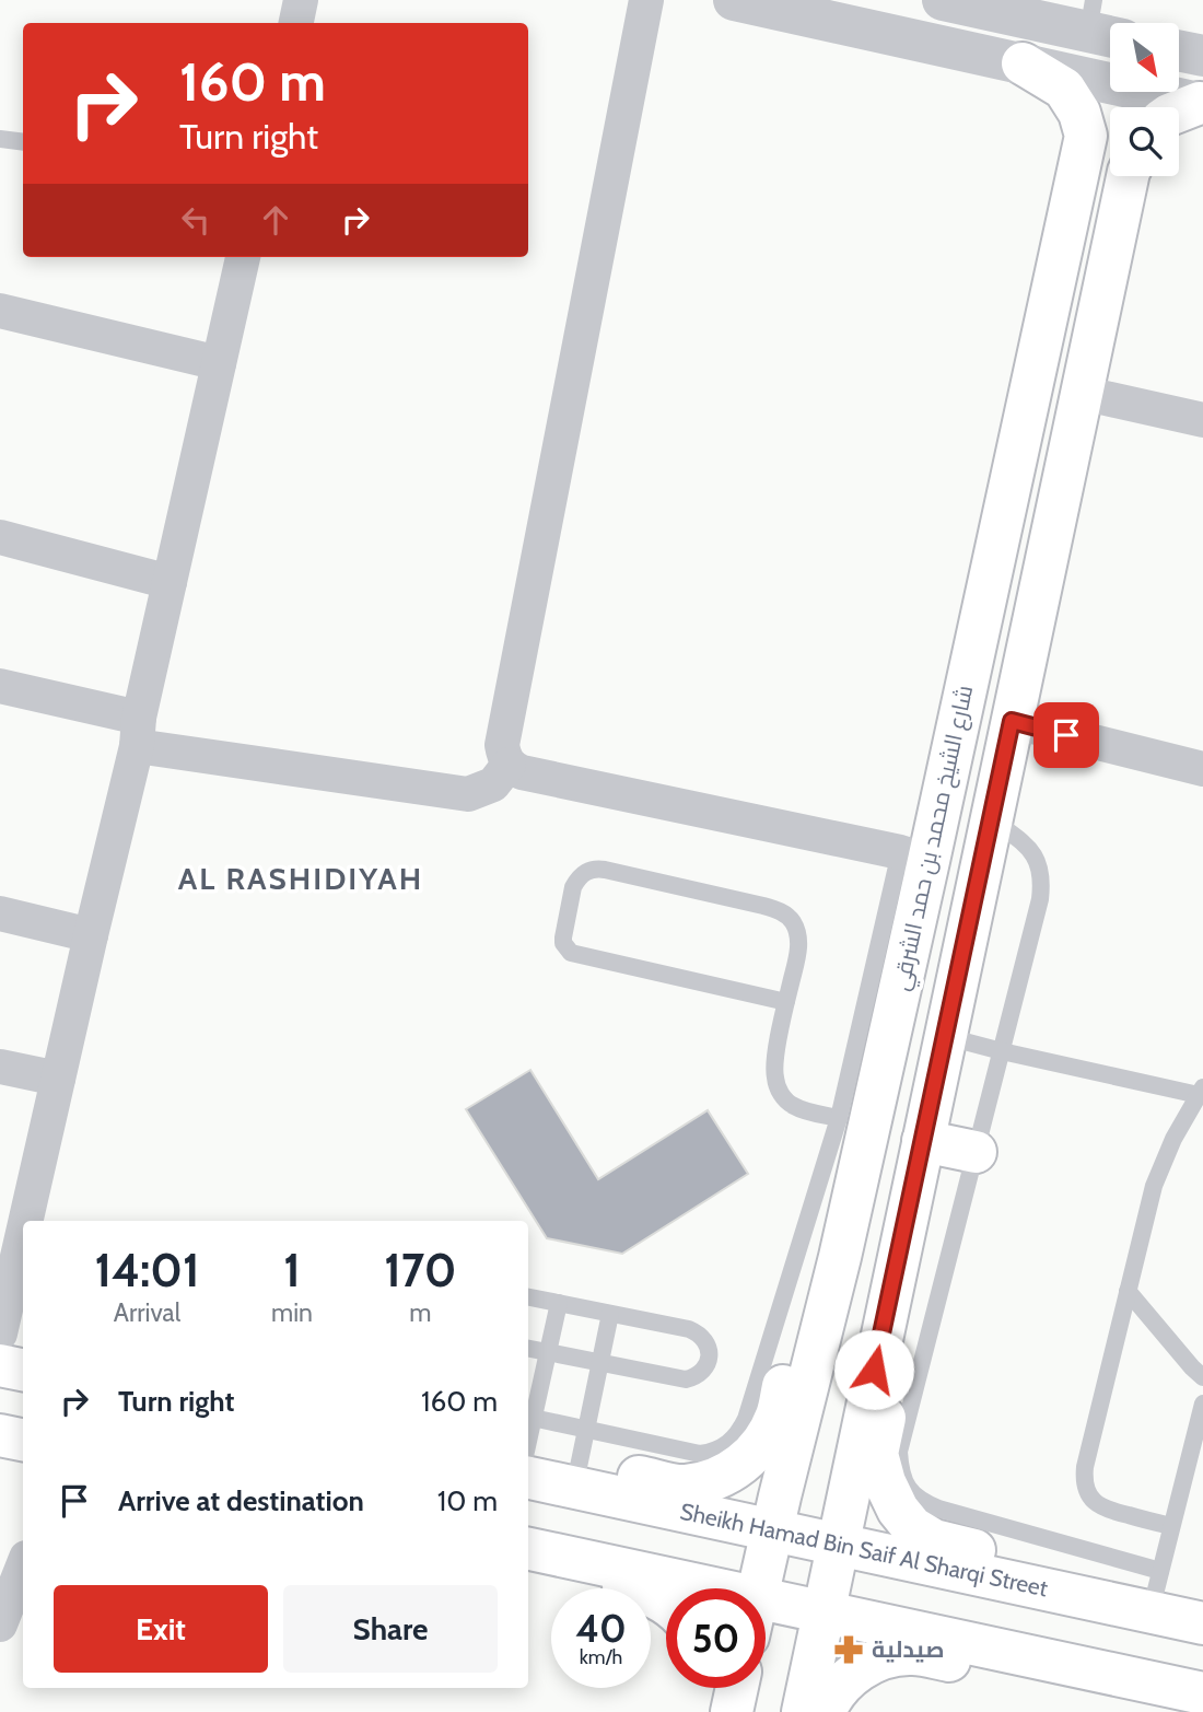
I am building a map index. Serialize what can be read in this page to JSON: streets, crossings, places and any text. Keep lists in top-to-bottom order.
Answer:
{
  "streets": {
    "main road": ["شارع الشيخ محمد بن حمد الشرقي", "Sheikh Hamad Bin Saif Al Sharqi Street"]
  },
  "crossings": [
    ["شارع الشيخ محمد بن حمد الشرقي", "Sheikh Hamad Bin Saif Al Sharqi Street"]
  ],
  "districts": ["AL RASHIDIYAH"],
  "places": {
    "pharmacy": ["صيدلية"]
  },
  "north": "bottom right",
  "page": {
    "turn": ["160 m", "Turn right"],
    "eta": [
      "14:01",
      "Arrival",
      "1",
      "min",
      "170",
      "m"
    ],
    "list": [
      {
        "name": "Turn right",
        "value": "160 m"
      },
      {
        "name": "Arrive at destination",
        "value": "10 m"
      }
    ],
    "buttons": ["Exit", "Share"],
    "speed": "40 km/h",
    "limit": "50"
  }
}
